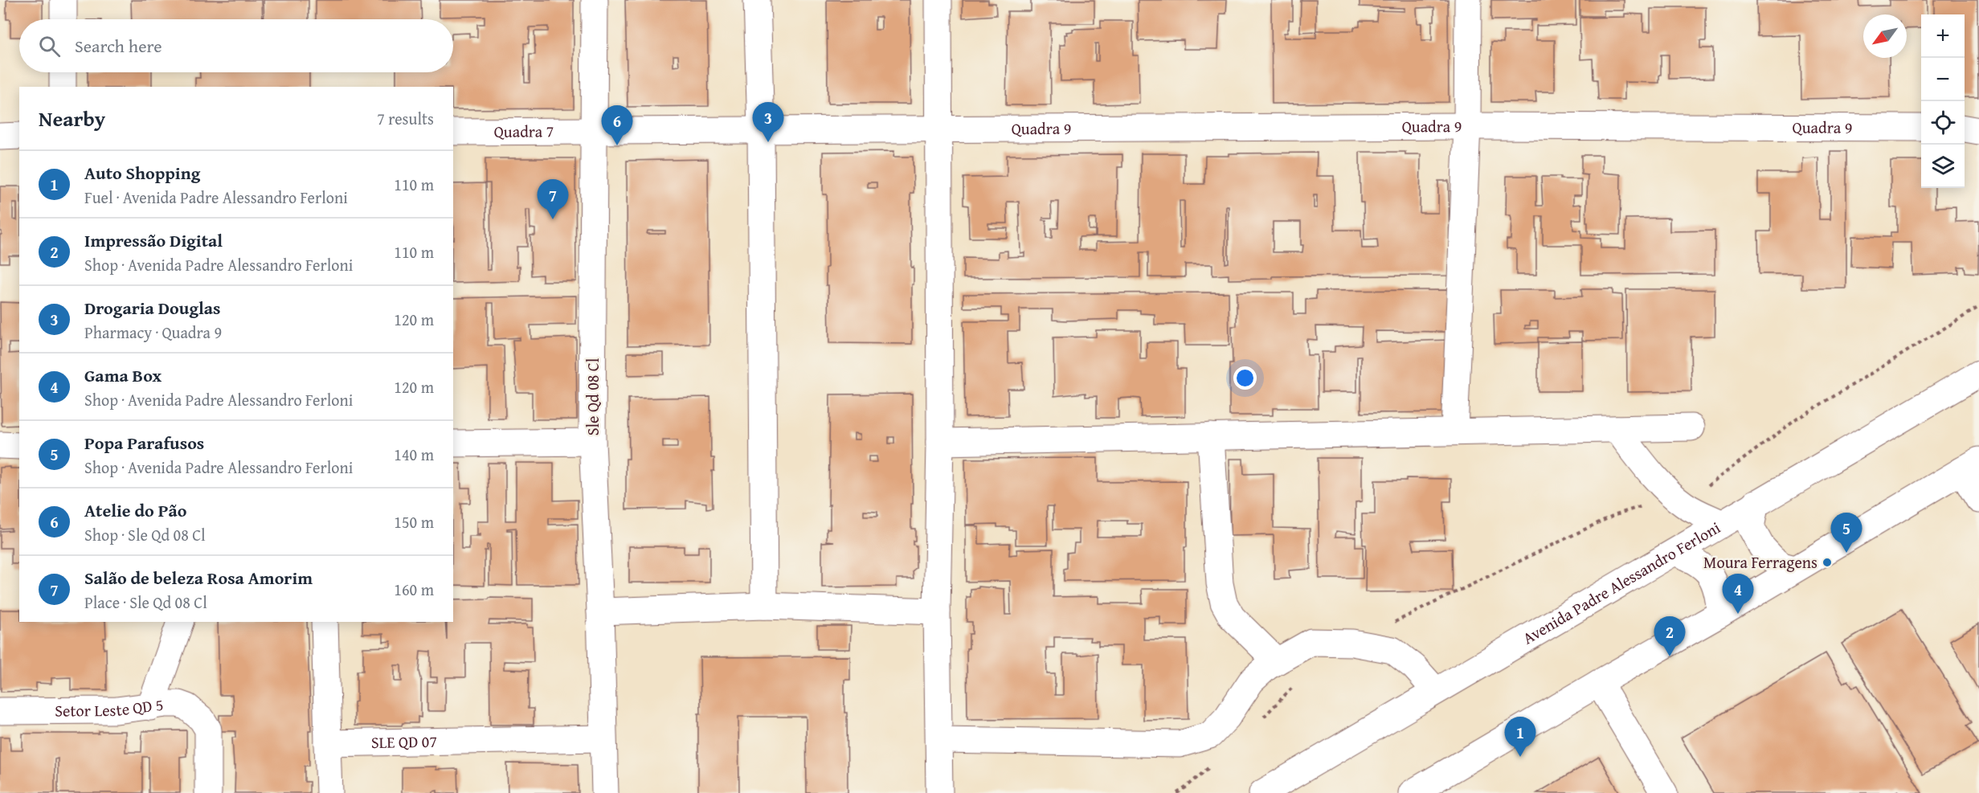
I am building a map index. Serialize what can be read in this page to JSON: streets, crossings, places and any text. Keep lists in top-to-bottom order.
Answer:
{
  "streets": {
    "street": [
      "Quadra 9",
      "Quadra 7",
      "Sle Qd 08 Cl",
      "Avenida Padre Alessandro Ferloni",
      "Setor Leste QD 5",
      "SLE QD 07"
    ]
  },
  "crossings": [
    ["Quadra 9", "Quadra 7"],
    ["Quadra 7", "Sle Qd 08 Cl"],
    ["Sle Qd 08 Cl", "SLE QD 07"]
  ],
  "places": ["Moura Ferragens"],
  "north": "bottom left",
  "page": {
    "map_buttons": ["+", "−"],
    "search": "Search here",
    "heading": ["Nearby", "7 results"],
    "pins": [
      "3",
      "6",
      "7",
      "5",
      "4",
      "2",
      "1"
    ],
    "list": [
      {
        "mark": "1",
        "name": "Auto Shopping",
        "note": "Fuel · Avenida Padre Alessandro Ferloni",
        "value": "110 m"
      },
      {
        "mark": "2",
        "name": "Impressão Digital",
        "note": "Shop · Avenida Padre Alessandro Ferloni",
        "value": "110 m"
      },
      {
        "mark": "3",
        "name": "Drogaria Douglas",
        "note": "Pharmacy · Quadra 9",
        "value": "120 m"
      },
      {
        "mark": "4",
        "name": "Gama Box",
        "note": "Shop · Avenida Padre Alessandro Ferloni",
        "value": "120 m"
      },
      {
        "mark": "5",
        "name": "Popa Parafusos",
        "note": "Shop · Avenida Padre Alessandro Ferloni",
        "value": "140 m"
      },
      {
        "mark": "6",
        "name": "Atelie do Pão",
        "note": "Shop · Sle Qd 08 Cl",
        "value": "150 m"
      },
      {
        "mark": "7",
        "name": "Salão de beleza Rosa Amorim",
        "note": "Place · Sle Qd 08 Cl",
        "value": "160 m"
      }
    ]
  }
}
